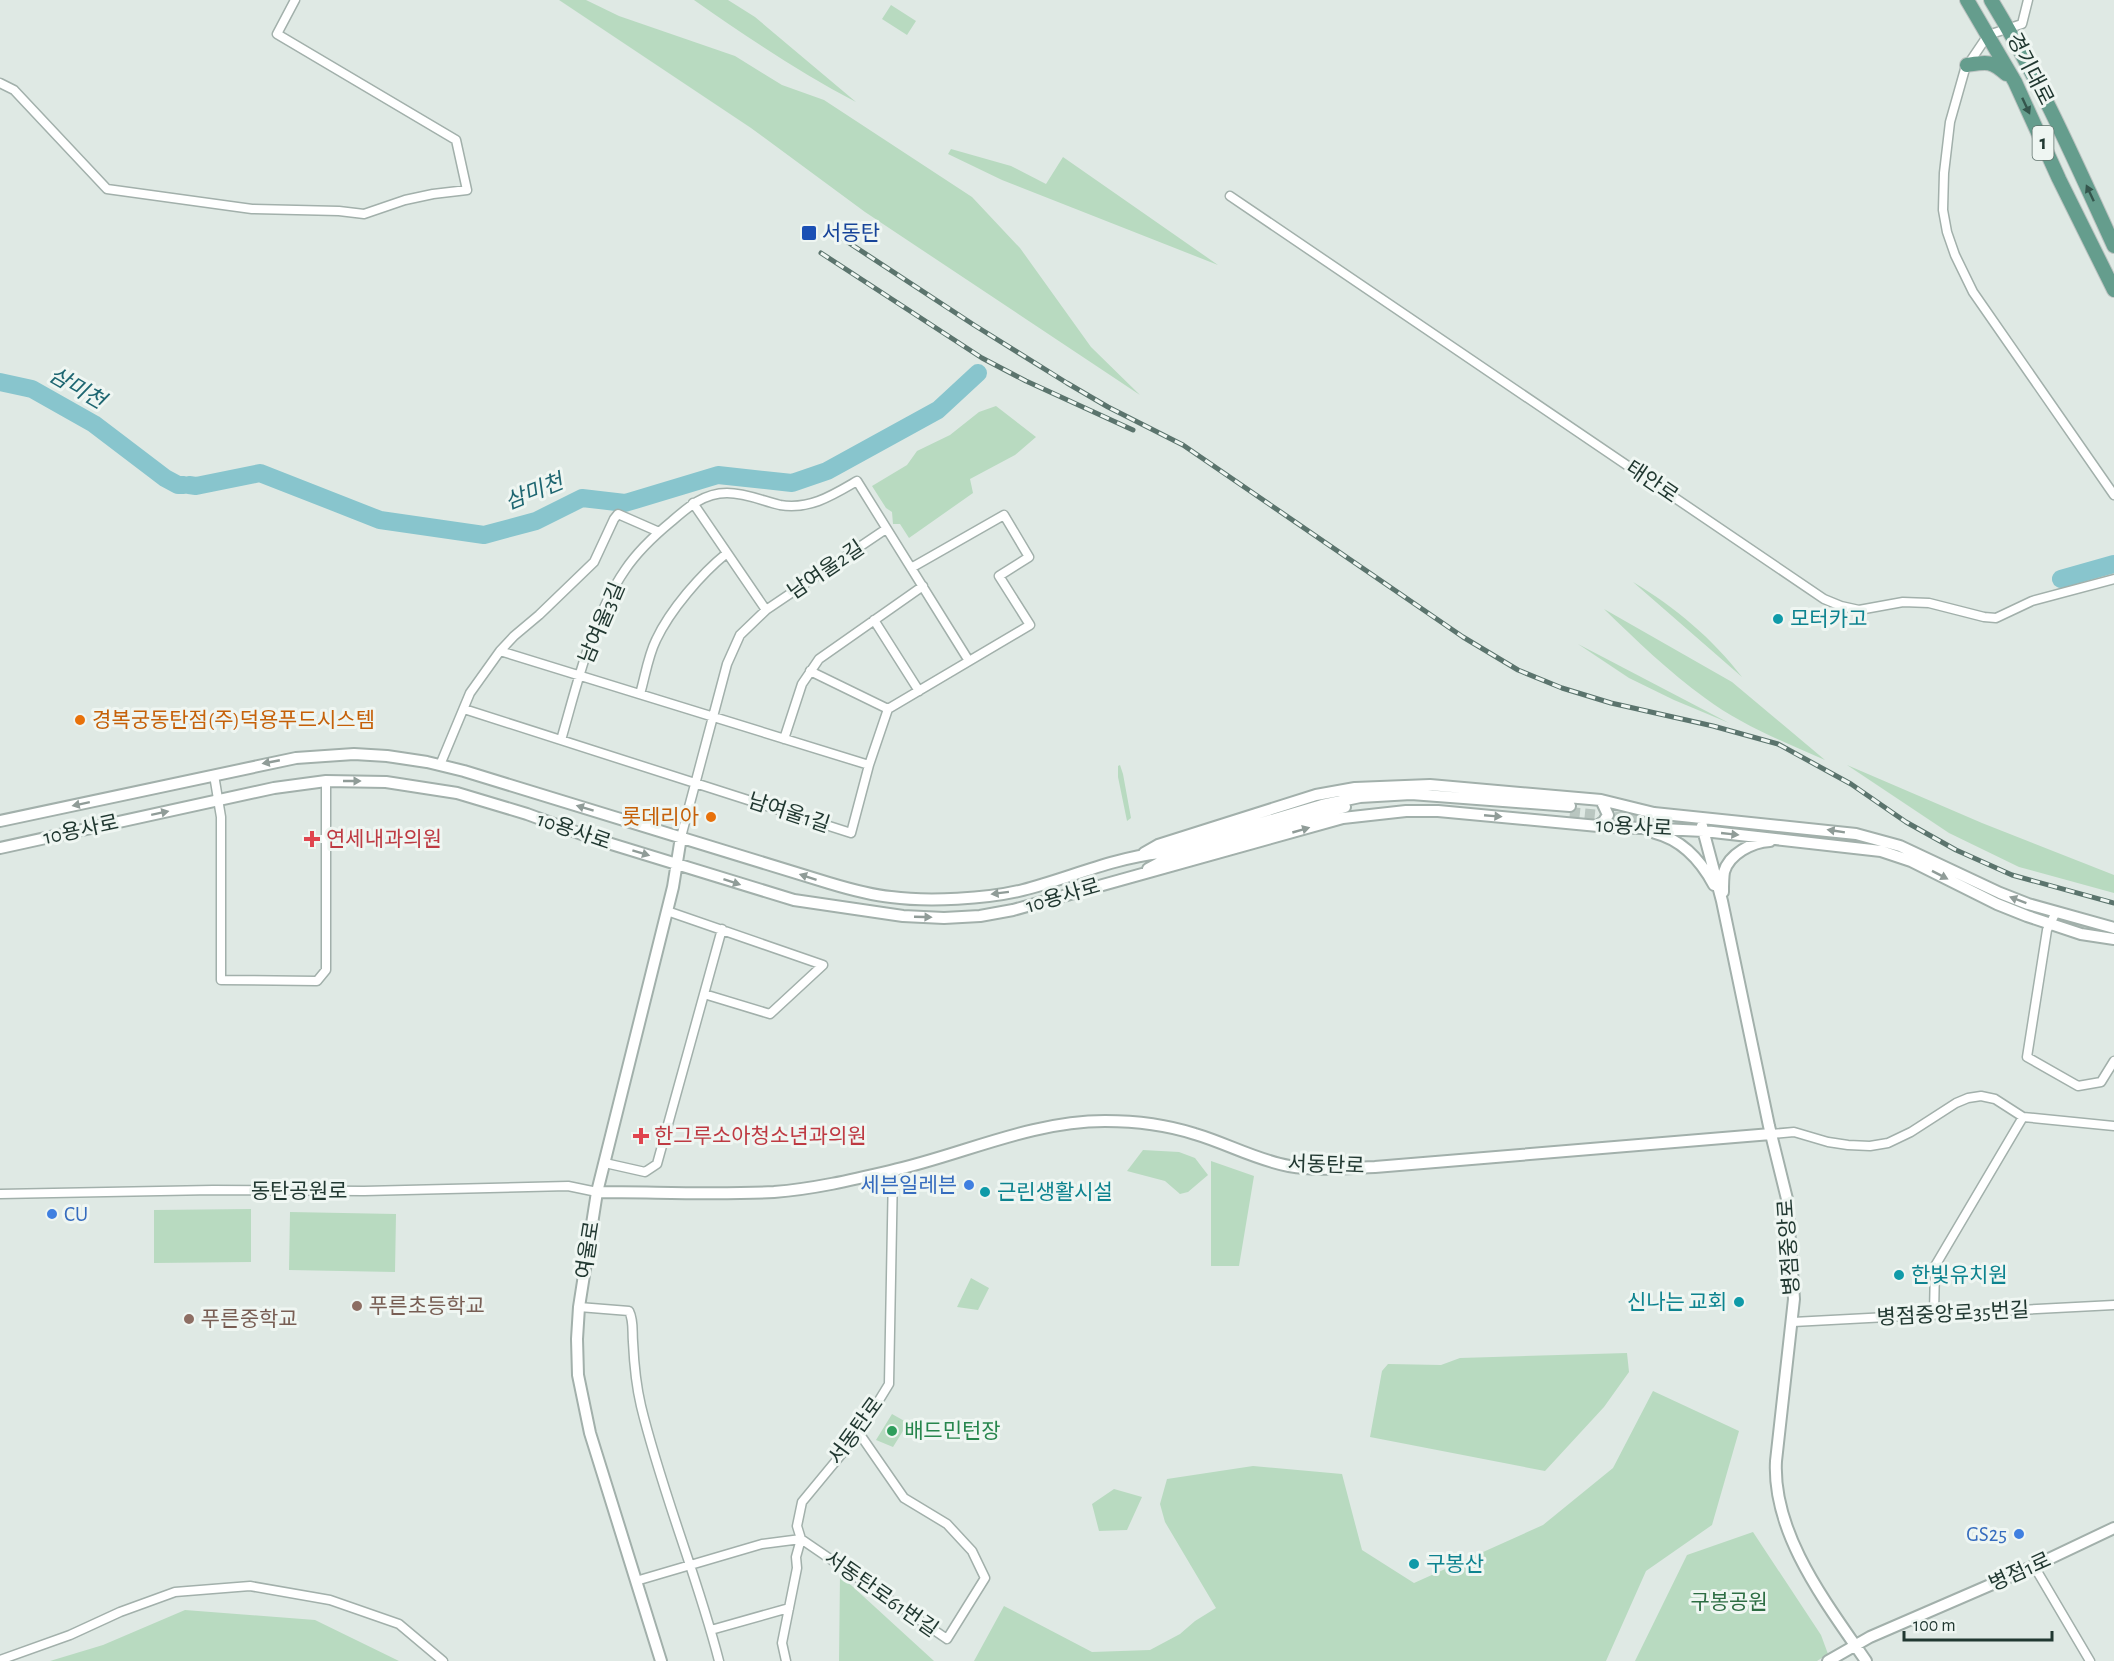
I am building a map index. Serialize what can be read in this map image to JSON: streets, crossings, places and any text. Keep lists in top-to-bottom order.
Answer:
{
  "streets": {
    "main road": ["경기대로", "1"],
    "street": [
      "태안로",
      "남여울2길",
      "남여울3길",
      "남여울1길",
      "10용사로",
      "서동탄로",
      "동탄공원로",
      "병점중앙로",
      "여울로",
      "병점중앙로35번길",
      "병점1로",
      "서동탄로61번길"
    ]
  },
  "crossings": [
    ["남여울2길", "남여울3길"],
    ["남여울2길", "남여울1길"],
    ["남여울2길", "10용사로"],
    ["남여울2길", "여울로"],
    ["10용사로", "병점중앙로"],
    ["10용사로", "여울로"],
    ["서동탄로", "동탄공원로"],
    ["서동탄로", "병점중앙로"],
    ["서동탄로", "여울로"],
    ["서동탄로", "서동탄로61번길"],
    ["동탄공원로", "여울로"],
    ["병점중앙로", "병점중앙로35번길"],
    ["병점중앙로", "병점1로"]
  ],
  "water": ["삼미천"],
  "parks": ["구봉공원"],
  "places": {
    "transit": ["서동탄"],
    "other": [
      "모터카고",
      "경복궁동탄점(주)덕용푸드시스템",
      "롯데리아",
      "세븐일레븐",
      "근린생활시설",
      "CU",
      "한빛유치원",
      "신나는 교회",
      "푸른초등학교",
      "푸른중학교",
      "배드민턴장",
      "GS25",
      "구봉산"
    ],
    "health": ["연세내과의원", "한그루소아청소년과의원"]
  },
  "scale_bar": "100 m"
}
